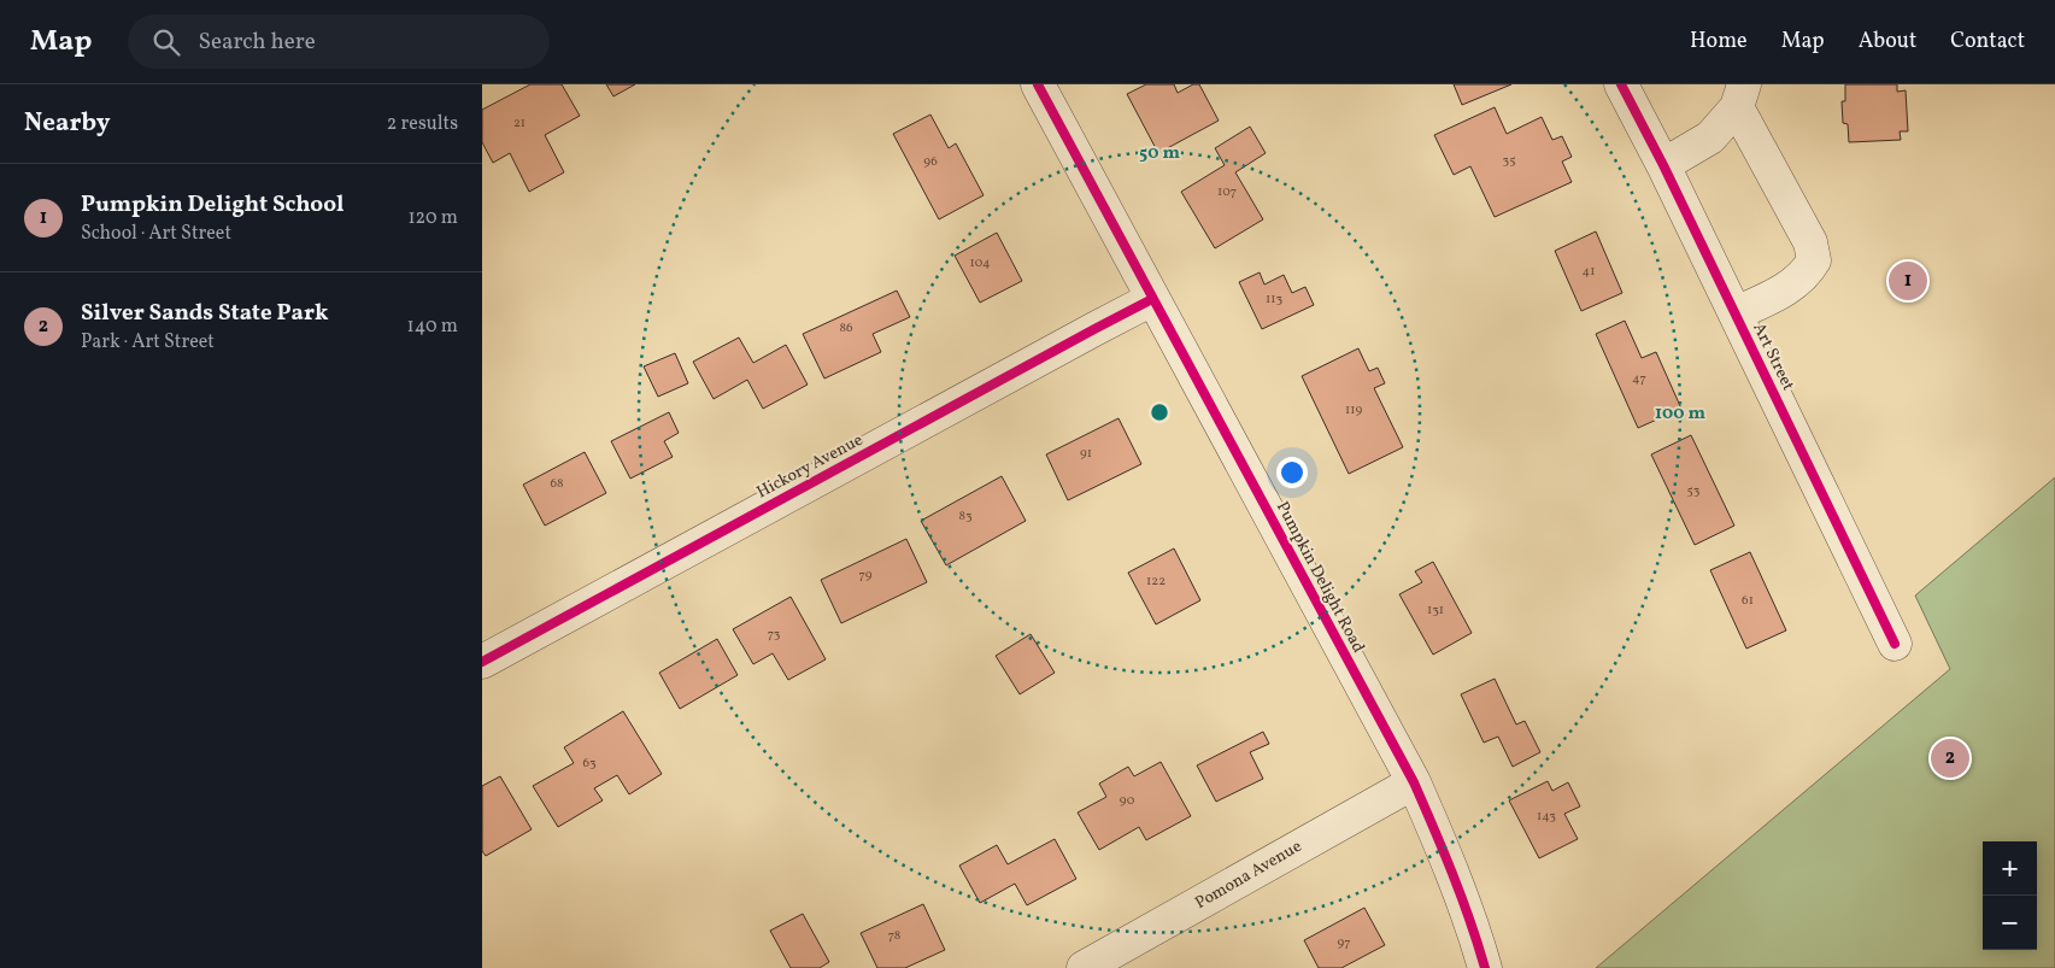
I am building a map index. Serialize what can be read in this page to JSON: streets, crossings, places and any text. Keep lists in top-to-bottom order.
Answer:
{
  "streets": {
    "street": [
      "Art Street",
      "Hickory Avenue",
      "Pumpkin Delight Road",
      "Pomona Avenue"
    ]
  },
  "crossings": [
    ["Hickory Avenue", "Pumpkin Delight Road"],
    ["Pumpkin Delight Road", "Pomona Avenue"]
  ],
  "house_numbers": [
    "21",
    "35",
    "96",
    "107",
    "104",
    "41",
    "113",
    "86",
    "47",
    "119",
    "91",
    "68",
    "53",
    "83",
    "79",
    "122",
    "61",
    "131",
    "73",
    "63",
    "90",
    "143",
    "78",
    "97"
  ],
  "page": {
    "header": "Map",
    "search": "Search here",
    "nav": [
      "Home",
      "Map",
      "About",
      "Contact"
    ],
    "heading": ["Nearby", "2 results"],
    "list": [
      {
        "mark": "1",
        "name": "Pumpkin Delight School",
        "note": "School · Art Street",
        "value": "120 m"
      },
      {
        "mark": "2",
        "name": "Silver Sands State Park",
        "note": "Park · Art Street",
        "value": "140 m"
      }
    ],
    "pins": ["1", "2"],
    "map_buttons": ["+", "−"]
  },
  "rings": ["50 m", "100 m"]
}
